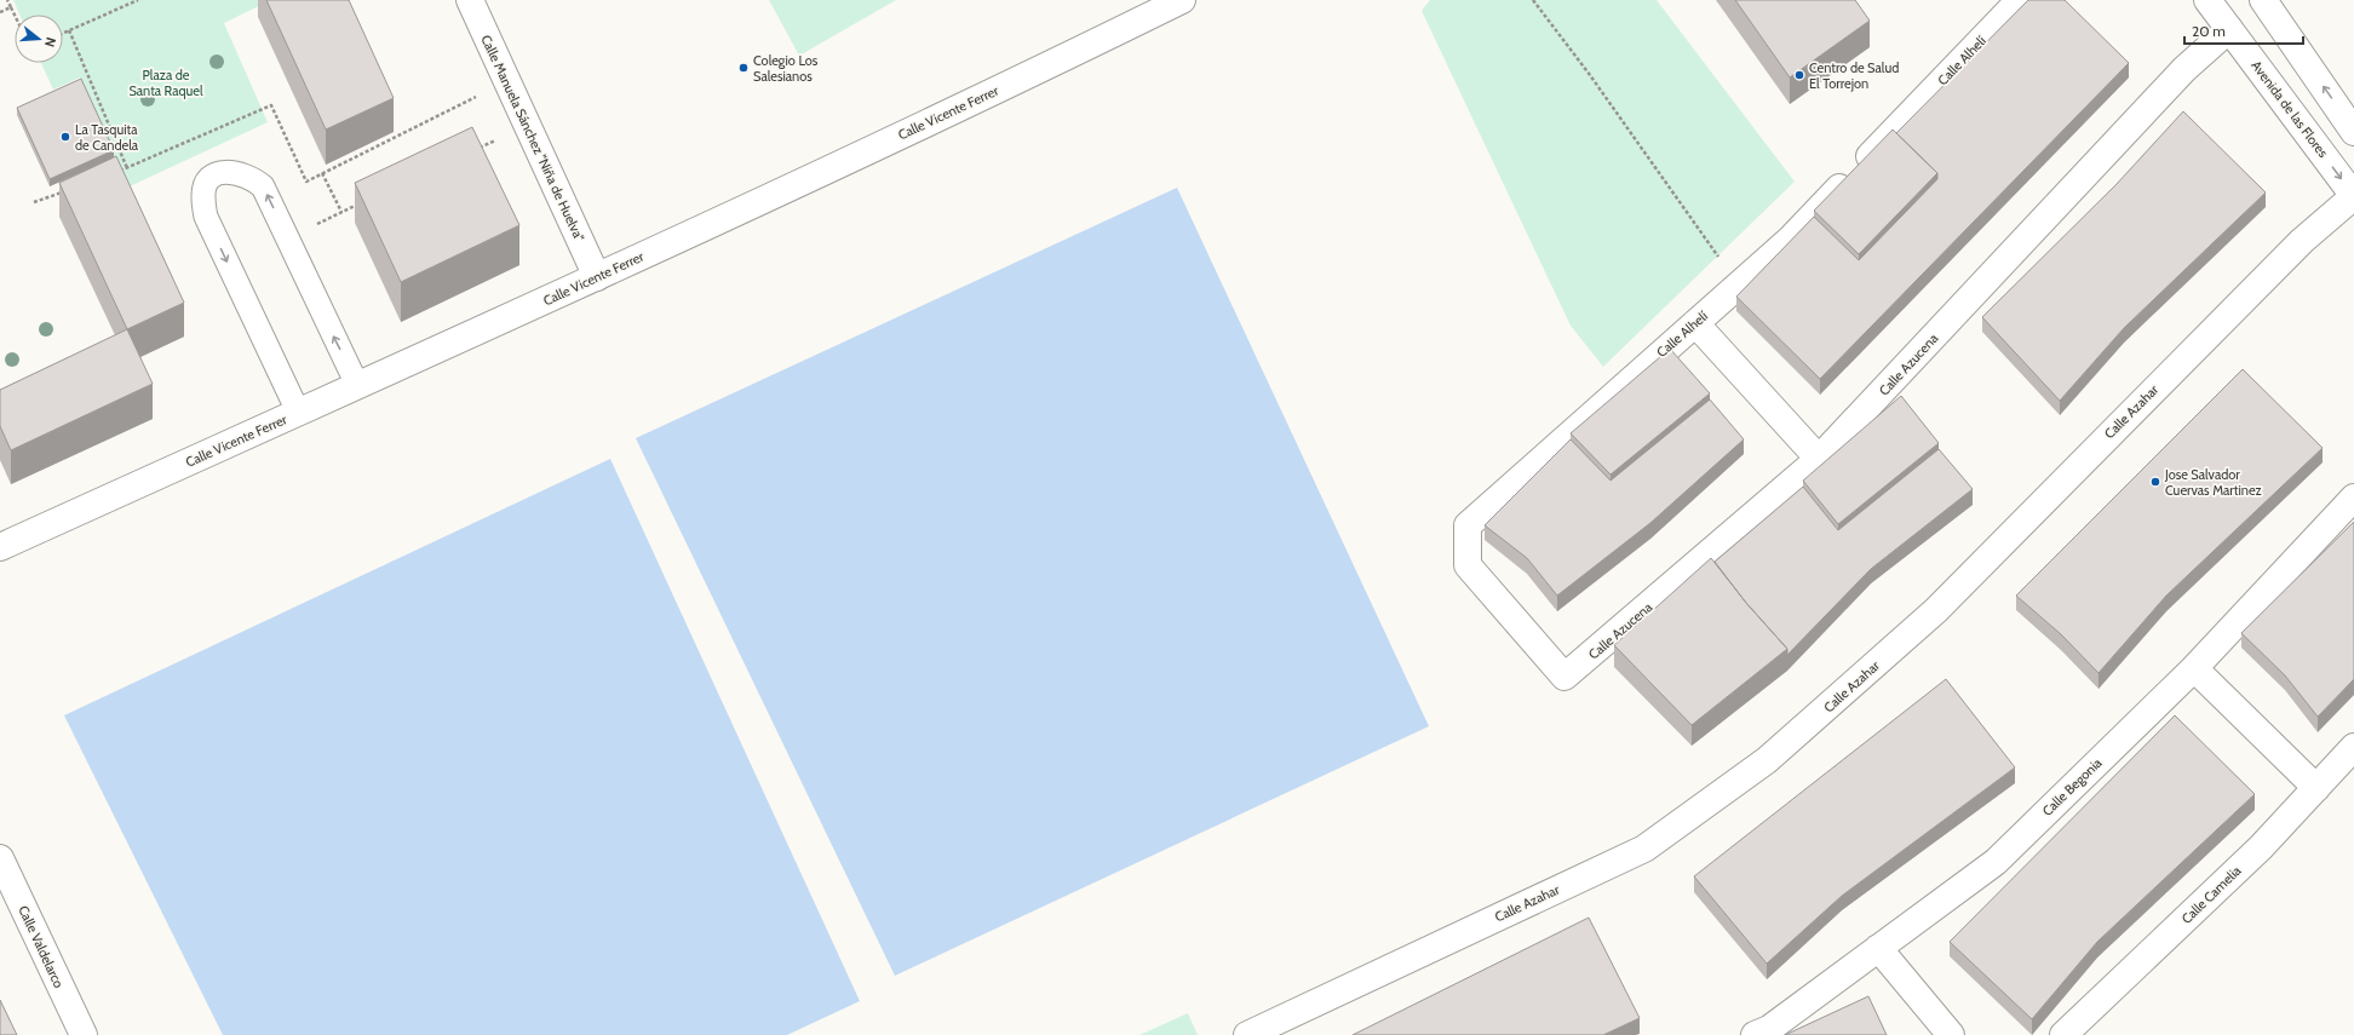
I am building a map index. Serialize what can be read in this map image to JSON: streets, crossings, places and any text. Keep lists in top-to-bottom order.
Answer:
{
  "streets": {
    "street": [
      "Calle Alhelí",
      "Avenida de las Flores",
      "Calle Vicente Ferrer",
      "Calle Manuela Sánchez \"Niña de Huelva\"",
      "Calle Azucena",
      "Calle Azahar",
      "Calle Begonia",
      "Calle Camelia",
      "Calle Valdelarco"
    ]
  },
  "crossings": [
    ["Calle Alhelí", "Calle Azucena"],
    ["Avenida de las Flores", "Calle Azucena"],
    ["Avenida de las Flores", "Calle Azahar"],
    ["Calle Vicente Ferrer", "Calle Manuela Sánchez \"Niña de Huelva\""]
  ],
  "parks": ["Plaza de Santa Raquel"],
  "places": [
    "Colegio Los Salesianos",
    "Centro de Salud El Torrejon",
    "La Tasquita de Candela",
    "Jose Salvador Cuervas Martinez"
  ],
  "scale_bar": "20 m",
  "north": "right"
}
